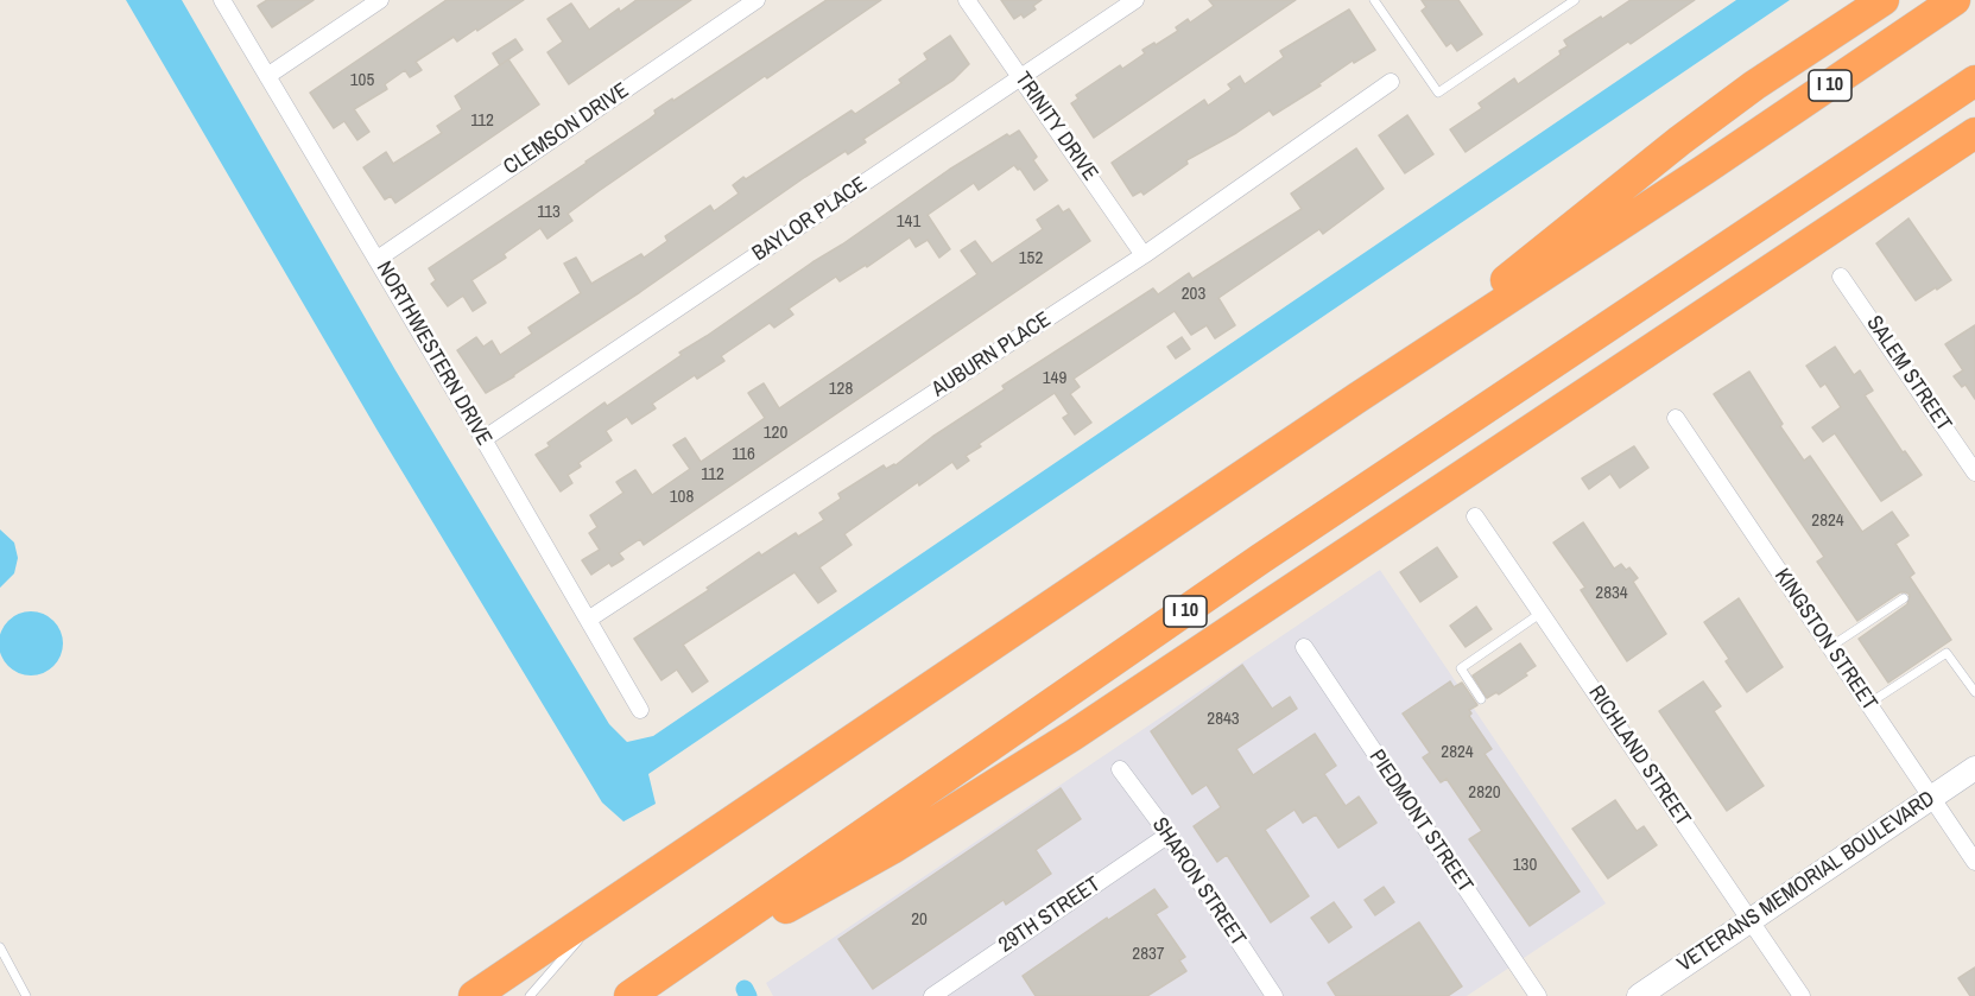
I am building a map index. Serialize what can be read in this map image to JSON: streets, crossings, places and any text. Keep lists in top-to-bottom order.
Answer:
{
  "streets": {
    "highway": ["I 10"],
    "street": [
      "TRINITY DRIVE",
      "CLEMSON DRIVE",
      "BAYLOR PLACE",
      "NORTHWESTERN DRIVE",
      "AUBURN PLACE",
      "SALEM STREET",
      "KINGSTON STREET",
      "RICHLAND STREET",
      "PIEDMONT STREET",
      "SHARON STREET",
      "VETERANS MEMORIAL BOULEVARD",
      "29TH STREET"
    ]
  },
  "crossings": [
    ["TRINITY DRIVE", "BAYLOR PLACE"],
    ["TRINITY DRIVE", "AUBURN PLACE"],
    ["CLEMSON DRIVE", "NORTHWESTERN DRIVE"],
    ["BAYLOR PLACE", "NORTHWESTERN DRIVE"],
    ["NORTHWESTERN DRIVE", "AUBURN PLACE"],
    ["KINGSTON STREET", "VETERANS MEMORIAL BOULEVARD"],
    ["RICHLAND STREET", "VETERANS MEMORIAL BOULEVARD"],
    ["SHARON STREET", "29TH STREET"]
  ],
  "house_numbers": [
    "105",
    "112",
    "113",
    "141",
    "152",
    "203",
    "149",
    "128",
    "120",
    "116",
    "112",
    "108",
    "2824",
    "2834",
    "2843",
    "2824",
    "2820",
    "130",
    "20",
    "2837"
  ]
}
